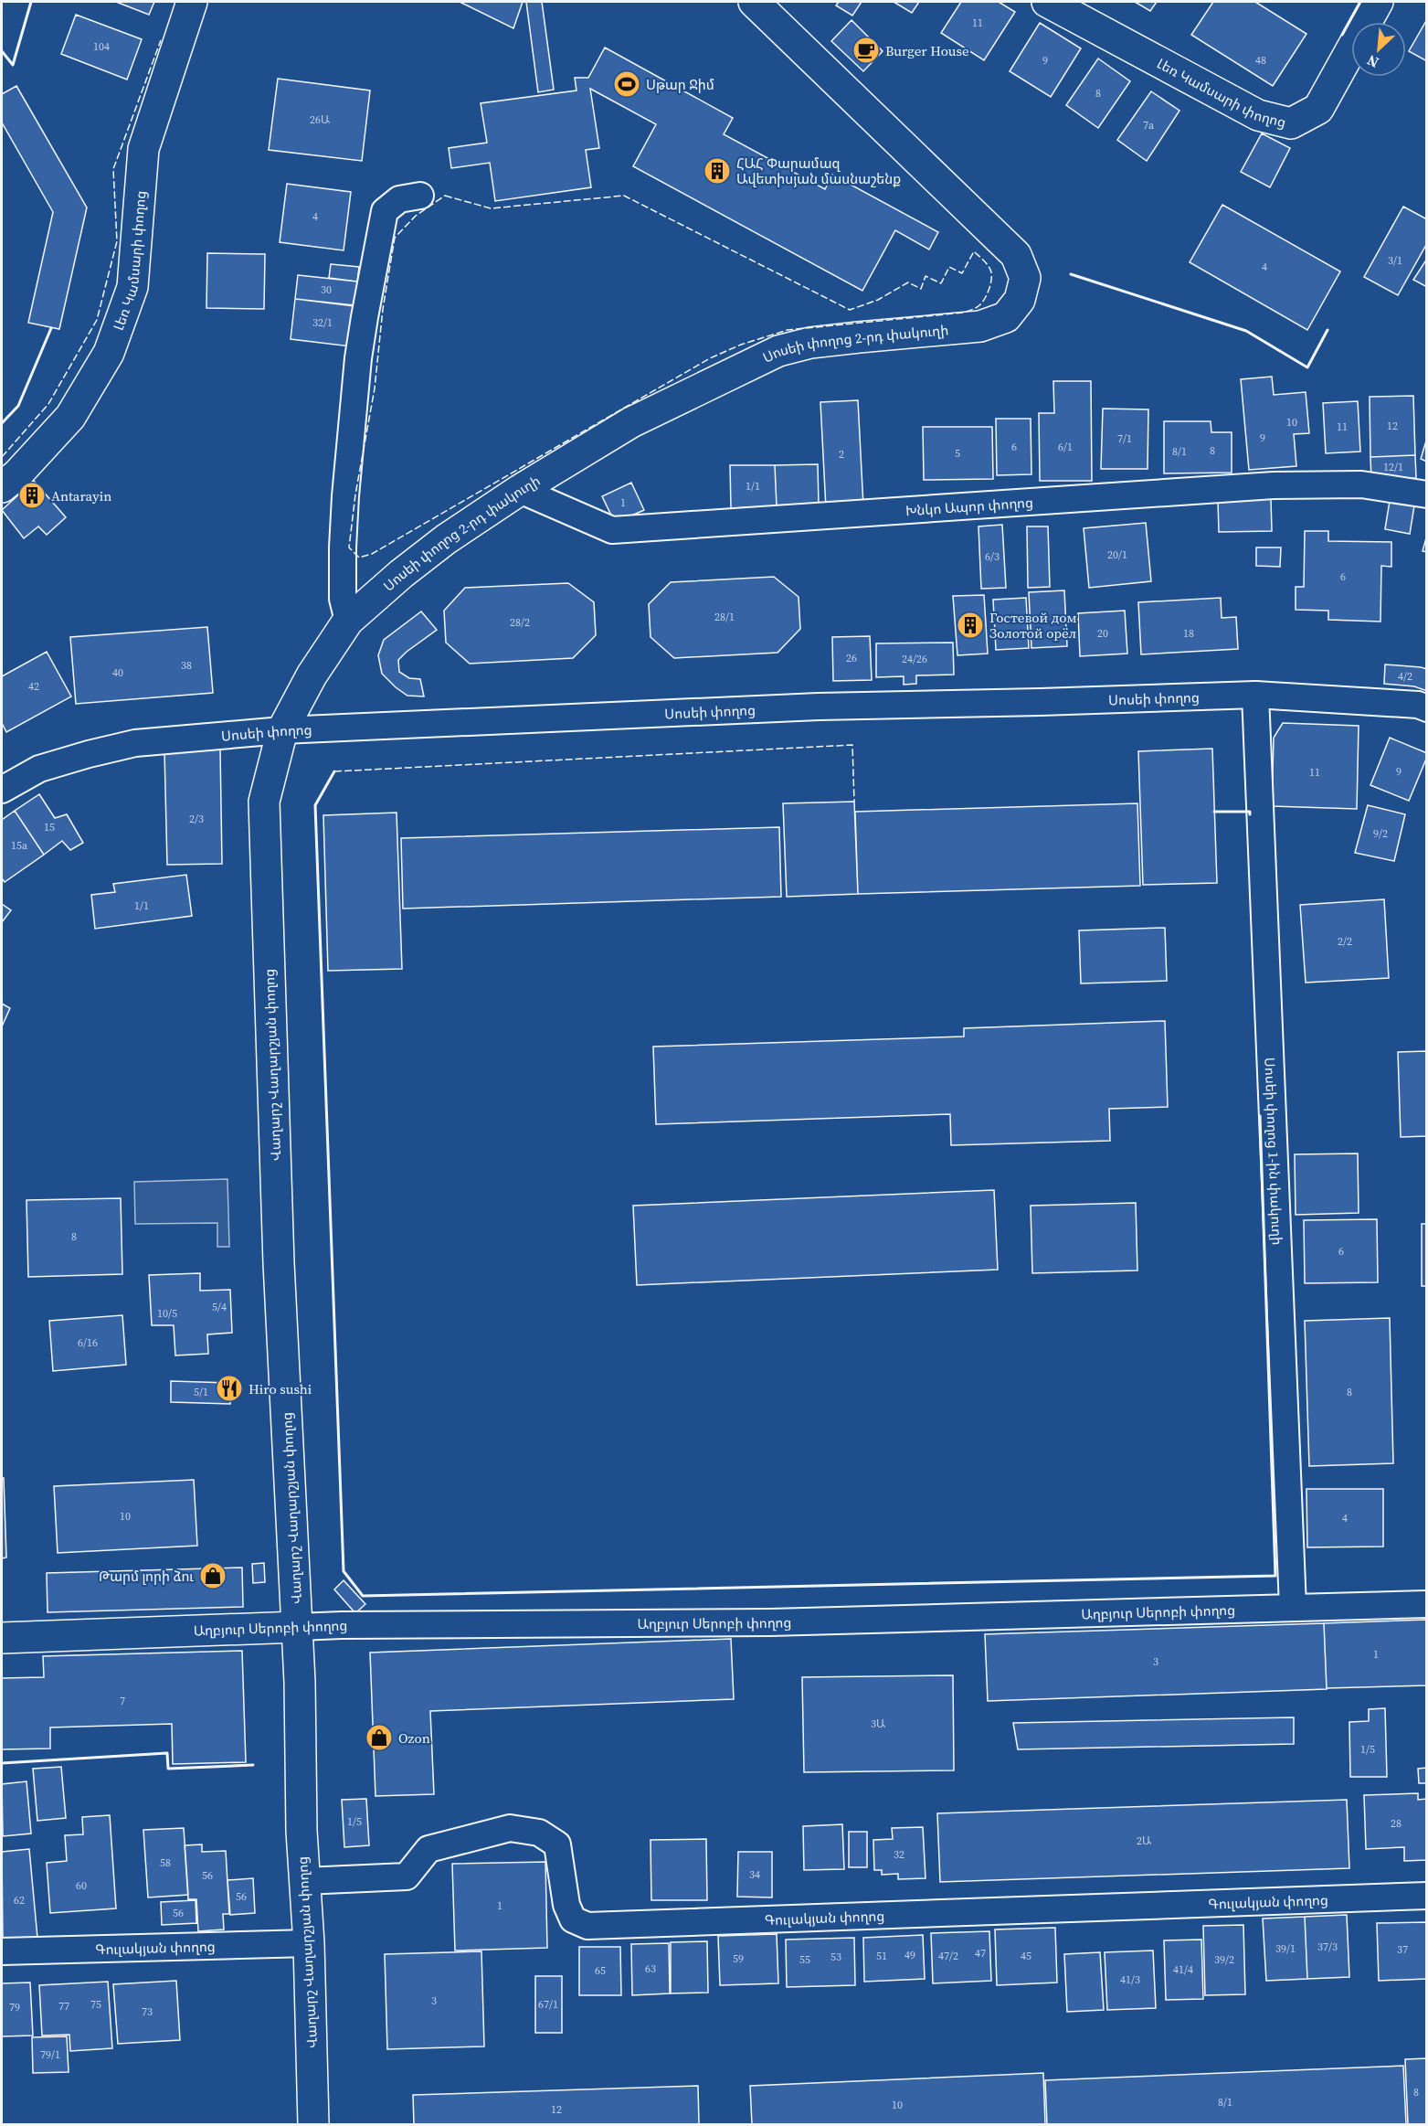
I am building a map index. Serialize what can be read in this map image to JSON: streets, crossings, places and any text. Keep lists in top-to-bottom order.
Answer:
{
  "streets": {
    "street": [
      "Լեռ Կամսարի փողոց",
      "Սոսեի փողոց 2-րդ փակուղի",
      "Խնկո Ապոր փողոց",
      "Սոսեի փողոց",
      "Վաղարշ Վաղարշյան փողոց",
      "Սոսեի փողոց 1-ին փակուղի",
      "Աղբյուր Սերոբի փողոց",
      "Գուլակյան փողոց"
    ]
  },
  "crossings": [
    ["Սոսեի փողոց 2-րդ փակուղի", "Խնկո Ապոր փողոց"],
    ["Սոսեի փողոց 2-րդ փակուղի", "Սոսեի փողոց"],
    ["Սոսեի փողոց 2-րդ փակուղի", "Վաղարշ Վաղարշյան փողոց"],
    ["Սոսեի փողոց", "Վաղարշ Վաղարշյան փողոց"],
    ["Սոսեի փողոց", "Սոսեի փողոց 1-ին փակուղի"],
    ["Վաղարշ Վաղարշյան փողոց", "Աղբյուր Սերոբի փողոց"],
    ["Վաղարշ Վաղարշյան փողոց", "Գուլակյան փողոց"],
    ["Սոսեի փողոց 1-ին փակուղի", "Աղբյուր Սերոբի փողոց"]
  ],
  "places": {
    "cafe": ["Burger House"],
    "sports": ["Սթար Ջիմ"],
    "building": ["ՀԱՀ Փարամազ Ավետիսյան մասնաշենք", "Antarayin", "Гостевой дом Золотой орёл"],
    "restaurant": ["Hiro sushi"],
    "shop": ["Թարմ լորի ձու", "Ozon"]
  },
  "house_numbers": [
    "11",
    "104",
    "9",
    "48",
    "8",
    "26Ա",
    "7a",
    "4",
    "3/1",
    "4",
    "30",
    "32/1",
    "10",
    "12",
    "11",
    "9",
    "7/1",
    "6",
    "6/1",
    "8",
    "8/1",
    "5",
    "2",
    "12/1",
    "1/1",
    "1",
    "20/1",
    "6/3",
    "6",
    "28/1",
    "28/2",
    "20",
    "18",
    "26",
    "24/26",
    "38",
    "40",
    "4/2",
    "42",
    "9",
    "11",
    "2/3",
    "15",
    "9/2",
    "15a",
    "1/1",
    "2/2",
    "8",
    "6",
    "5/4",
    "10/5",
    "6/16",
    "5/1",
    "8",
    "10",
    "4",
    "1",
    "3",
    "7",
    "3Ա",
    "1/5",
    "1/5",
    "28",
    "2Ա",
    "32",
    "58",
    "34",
    "56",
    "60",
    "56",
    "62",
    "1",
    "56",
    "37/3",
    "39/1",
    "37",
    "47",
    "49",
    "51",
    "47/2",
    "45",
    "53",
    "59",
    "55",
    "39/2",
    "63",
    "41/4",
    "65",
    "41/3",
    "3",
    "75",
    "67/1",
    "77",
    "79",
    "73",
    "79/1",
    "8",
    "8/1",
    "10",
    "12"
  ],
  "north": "bottom left"
}
